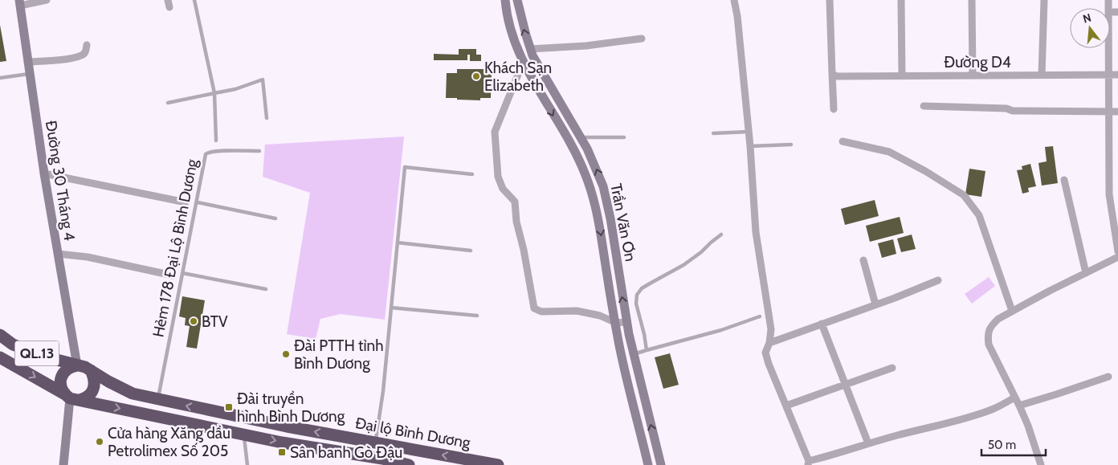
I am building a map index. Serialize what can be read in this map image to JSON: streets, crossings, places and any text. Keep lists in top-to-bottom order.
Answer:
{
  "streets": {
    "highway": ["QL.13", "Đại lộ Bình Dương"],
    "street": ["Đường D4", "Đường 30 Tháng 4", "Trần Văn Ơn"],
    "lane": ["Hẻm 178 Đại Lộ Bình Dương"]
  },
  "crossings": [
    ["Đường 30 Tháng 4", "QL.13"],
    ["Đường 30 Tháng 4", "Đại lộ Bình Dương"],
    ["Hẻm 178 Đại Lộ Bình Dương", "Đại lộ Bình Dương"],
    ["QL.13", "Đại lộ Bình Dương"]
  ],
  "places": {
    "other": [
      "Khách Sạn Elizabeth",
      "BTV",
      "Đài PTTH tỉnh Bình Dương",
      "Cửa hàng Xăng dầu Petrolimex Số 205"
    ],
    "transit": ["Đài truyền hình Bình Dương", "Sân banh Gò Đậu"]
  },
  "scale_bar": "50 m",
  "north": "top"
}
